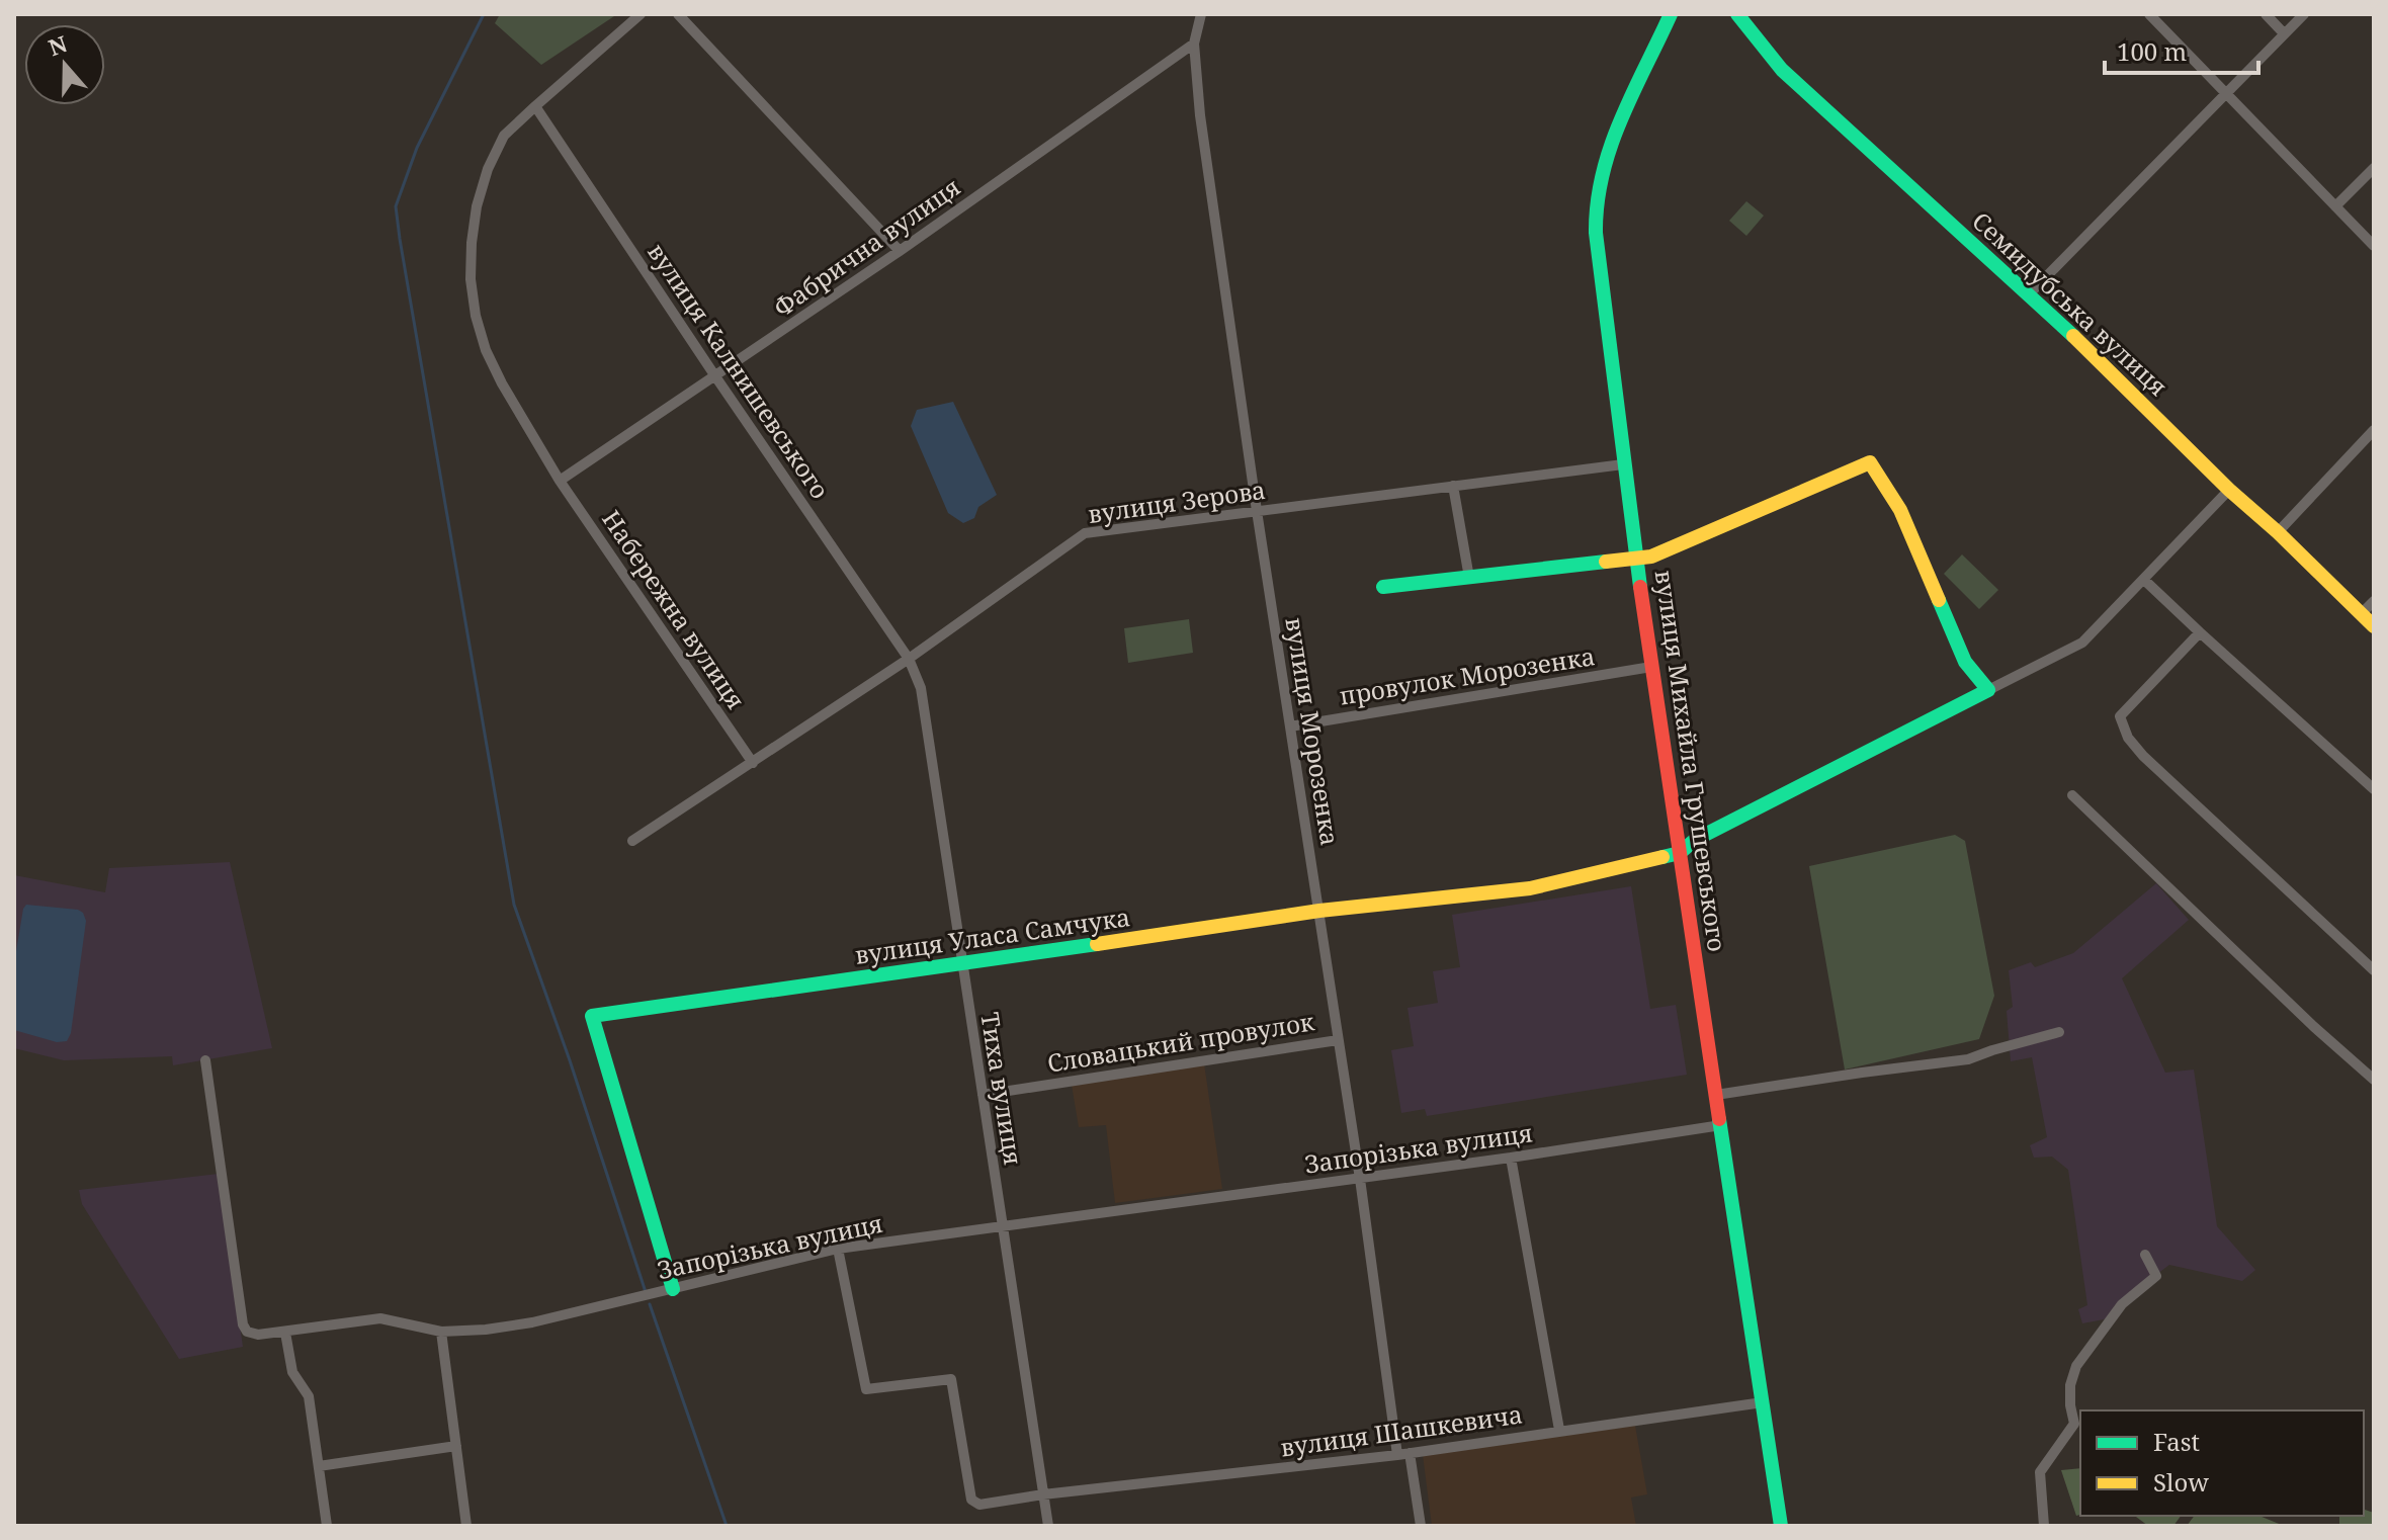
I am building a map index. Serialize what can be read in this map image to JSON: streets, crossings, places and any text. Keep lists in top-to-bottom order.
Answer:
{
  "streets": {
    "street": [
      "Фабрична вулиця",
      "Семидубська вулиця",
      "вулиця Калнишевського",
      "вулиця Зерова",
      "Набережна вулиця",
      "провулок Морозенка",
      "вулиця Морозенка",
      "вулиця Михайла Грушевського",
      "вулиця Уласа Самчука",
      "Словацький провулок",
      "Тиха вулиця",
      "Запорізька вулиця",
      "вулиця Шашкевича"
    ]
  },
  "crossings": [
    ["Фабрична вулиця", "вулиця Калнишевського"],
    ["Фабрична вулиця", "Набережна вулиця"],
    ["Фабрична вулиця", "вулиця Морозенка"],
    ["вулиця Калнишевського", "вулиця Зерова"],
    ["вулиця Калнишевського", "Набережна вулиця"],
    ["вулиця Калнишевського", "Тиха вулиця"],
    ["вулиця Зерова", "Набережна вулиця"],
    ["вулиця Зерова", "вулиця Морозенка"],
    ["вулиця Зерова", "вулиця Михайла Грушевського"],
    ["вулиця Зерова", "Тиха вулиця"],
    ["провулок Морозенка", "вулиця Морозенка"],
    ["провулок Морозенка", "вулиця Михайла Грушевського"],
    ["вулиця Морозенка", "вулиця Уласа Самчука"],
    ["вулиця Морозенка", "Словацький провулок"],
    ["вулиця Морозенка", "Запорізька вулиця"],
    ["вулиця Морозенка", "вулиця Шашкевича"],
    ["вулиця Михайла Грушевського", "вулиця Уласа Самчука"],
    ["вулиця Михайла Грушевського", "Запорізька вулиця"],
    ["вулиця Михайла Грушевського", "вулиця Шашкевича"],
    ["вулиця Уласа Самчука", "Тиха вулиця"],
    ["вулиця Уласа Самчука", "Запорізька вулиця"],
    ["Словацький провулок", "Тиха вулиця"],
    ["Тиха вулиця", "Запорізька вулиця"],
    ["Тиха вулиця", "вулиця Шашкевича"],
    ["Запорізька вулиця", "вулиця Шашкевича"]
  ],
  "legend": ["Fast", "Slow"],
  "scale_bar": "100 m",
  "north": "top"
}
